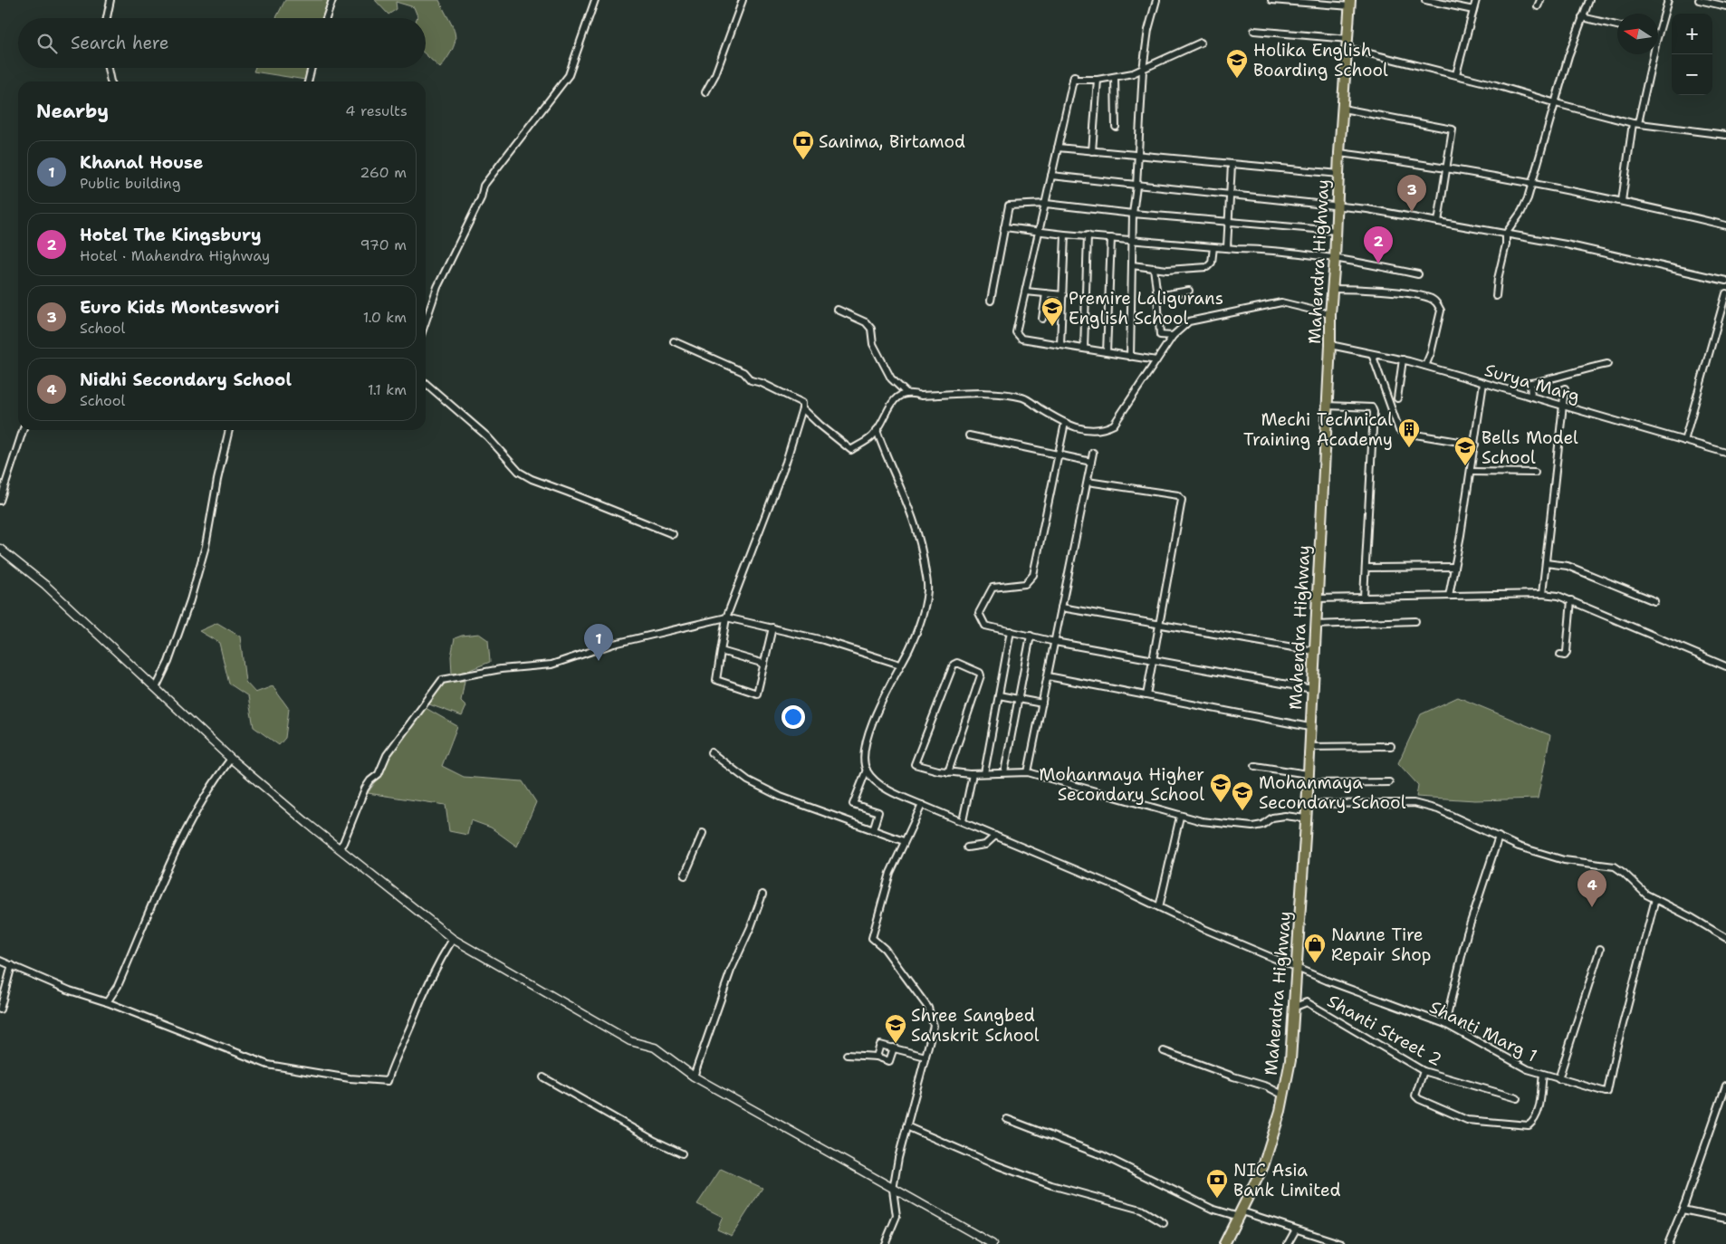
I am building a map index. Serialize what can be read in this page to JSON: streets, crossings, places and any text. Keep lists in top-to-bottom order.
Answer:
{
  "streets": {
    "highway": ["Mahendra Highway"],
    "street": ["Surya Marg", "Shanti Street 2", "Shanti Marg 1"]
  },
  "crossings": [
    ["Mahendra Highway", "Surya Marg"],
    ["Mahendra Highway", "Shanti Street 2"],
    ["Mahendra Highway", "Shanti Marg 1"]
  ],
  "places": {
    "school or university": [
      "Holika English Boarding School",
      "Premire Laligurans English School",
      "Bells Model School",
      "Mohanmaya Higher Secondary School",
      "Mohanmaya Secondary School",
      "Shree Sangbed Sanskrit School"
    ],
    "bank": ["Sanima, Birtamod", "NIC Asia Bank Limited"],
    "building": ["Mechi Technical Training Academy"],
    "shop": ["Nanne Tire Repair Shop"]
  },
  "north": "left",
  "page": {
    "map_buttons": ["+", "−"],
    "search": "Search here",
    "heading": ["Nearby", "4 results"],
    "list": [
      {
        "mark": "1",
        "name": "Khanal House",
        "note": "Public building",
        "value": "260 m"
      },
      {
        "mark": "2",
        "name": "Hotel The Kingsbury",
        "note": "Hotel · Mahendra Highway",
        "value": "970 m"
      },
      {
        "mark": "3",
        "name": "Euro Kids Monteswori",
        "note": "School",
        "value": "1.0 km"
      },
      {
        "mark": "4",
        "name": "Nidhi Secondary School",
        "note": "School",
        "value": "1.1 km"
      }
    ],
    "pins": [
      "3",
      "2",
      "1",
      "4"
    ]
  }
}
